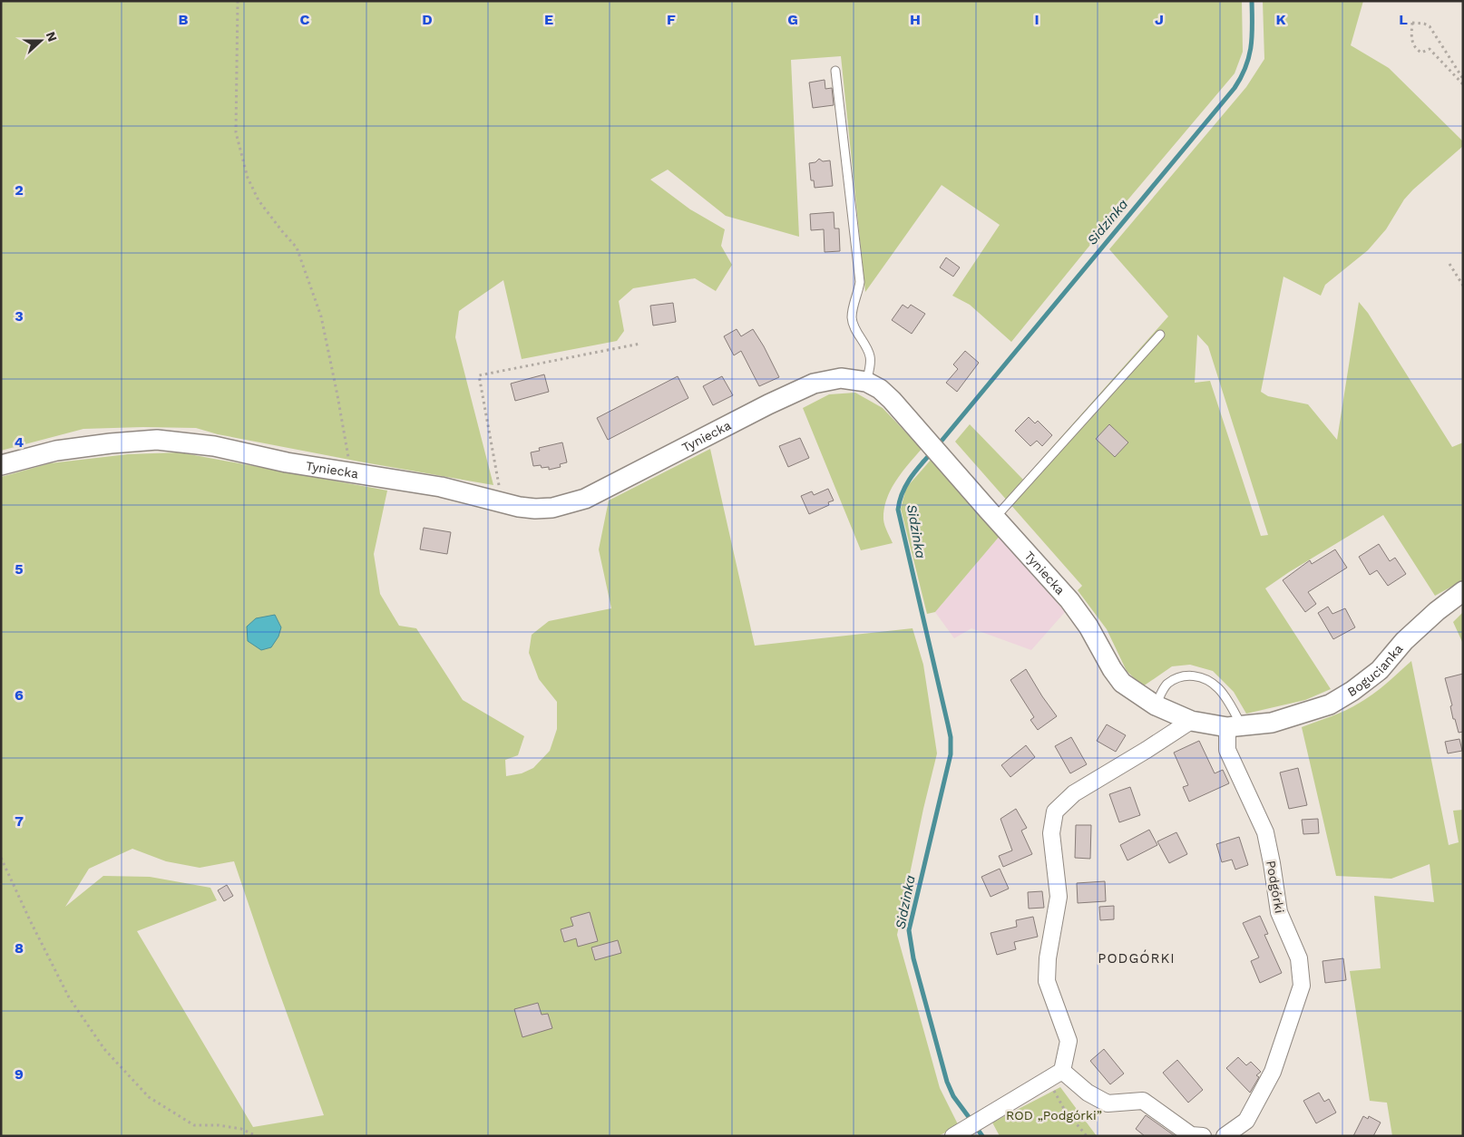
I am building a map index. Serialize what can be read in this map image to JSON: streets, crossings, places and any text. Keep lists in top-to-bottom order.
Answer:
{
  "streets": {
    "street": ["Tyniecka", "Bogucianka", "Podgórki"]
  },
  "crossings": [
    ["Tyniecka", "Bogucianka"],
    ["Tyniecka", "Podgórki"]
  ],
  "districts": ["PODGÓRKI"],
  "water": ["Sidzinka"],
  "parks": ["ROD „Podgórki”"],
  "north": "right",
  "grid": {
    "columns": [
      "B",
      "C",
      "D",
      "E",
      "F",
      "G",
      "H",
      "I",
      "J",
      "K",
      "L"
    ],
    "rows": [
      "2",
      "3",
      "4",
      "5",
      "6",
      "7",
      "8",
      "9"
    ]
  }
}
